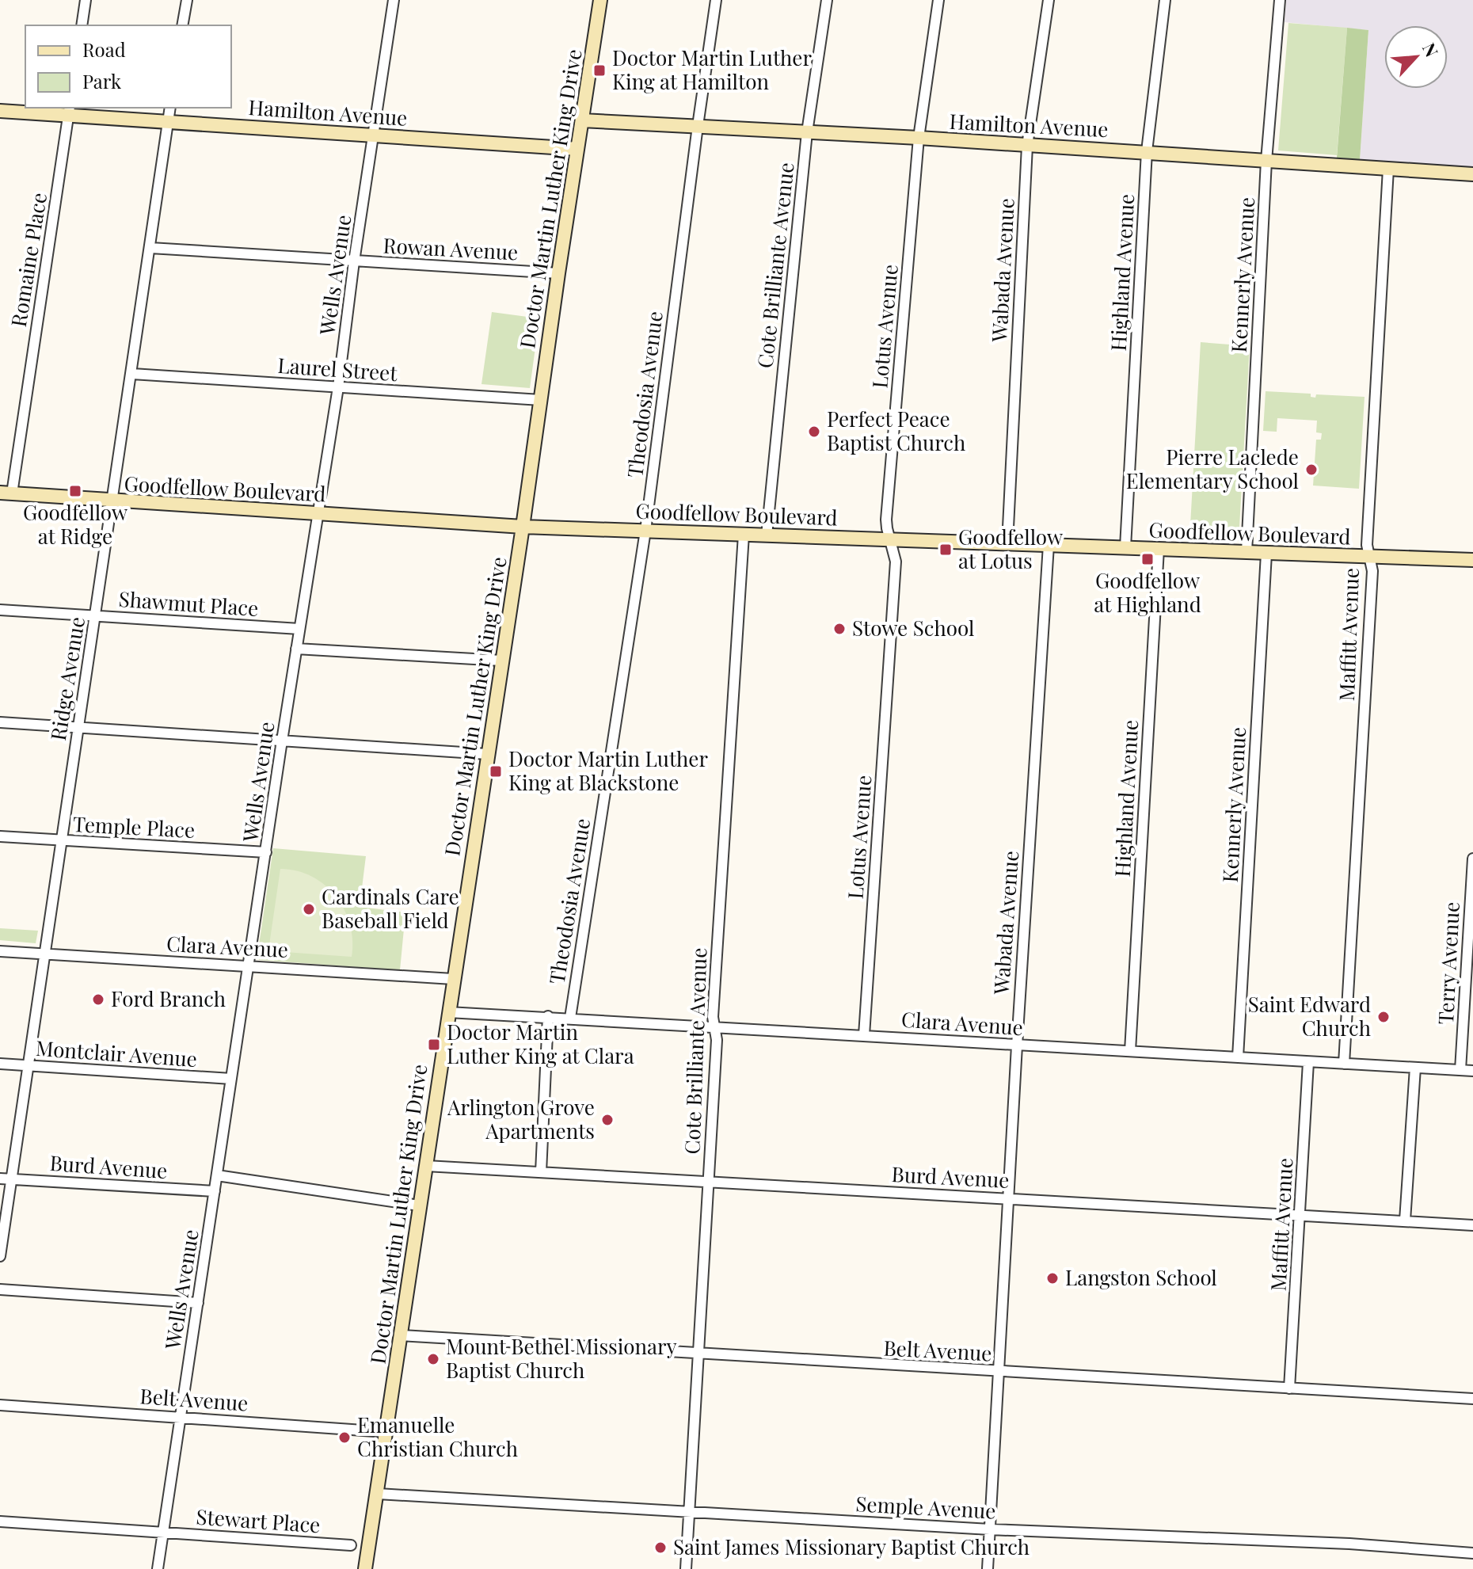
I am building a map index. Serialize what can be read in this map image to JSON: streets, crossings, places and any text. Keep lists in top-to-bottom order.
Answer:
{
  "streets": {
    "main road": ["Hamilton Avenue", "Doctor Martin Luther King Drive", "Goodfellow Boulevard"],
    "street": [
      "Rowan Avenue",
      "Romaine Place",
      "Cote Brilliante Avenue",
      "Wabada Avenue",
      "Highland Avenue",
      "Wells Avenue",
      "Kennerly Avenue",
      "Lotus Avenue",
      "Laurel Street",
      "Theodosia Avenue",
      "Shawmut Place",
      "Maffitt Avenue",
      "Ridge Avenue",
      "Temple Place",
      "Clara Avenue",
      "Terry Avenue",
      "Montclair Avenue",
      "Burd Avenue",
      "Belt Avenue",
      "Semple Avenue",
      "Stewart Place"
    ]
  },
  "crossings": [
    ["Hamilton Avenue", "Doctor Martin Luther King Drive"],
    ["Hamilton Avenue", "Romaine Place"],
    ["Hamilton Avenue", "Cote Brilliante Avenue"],
    ["Hamilton Avenue", "Wabada Avenue"],
    ["Hamilton Avenue", "Highland Avenue"],
    ["Hamilton Avenue", "Wells Avenue"],
    ["Hamilton Avenue", "Kennerly Avenue"],
    ["Hamilton Avenue", "Lotus Avenue"],
    ["Hamilton Avenue", "Theodosia Avenue"],
    ["Hamilton Avenue", "Maffitt Avenue"],
    ["Hamilton Avenue", "Ridge Avenue"],
    ["Doctor Martin Luther King Drive", "Rowan Avenue"],
    ["Doctor Martin Luther King Drive", "Laurel Street"],
    ["Doctor Martin Luther King Drive", "Goodfellow Boulevard"],
    ["Doctor Martin Luther King Drive", "Clara Avenue"],
    ["Doctor Martin Luther King Drive", "Burd Avenue"],
    ["Doctor Martin Luther King Drive", "Belt Avenue"],
    ["Doctor Martin Luther King Drive", "Semple Avenue"],
    ["Rowan Avenue", "Wells Avenue"],
    ["Rowan Avenue", "Ridge Avenue"],
    ["Romaine Place", "Goodfellow Boulevard"],
    ["Cote Brilliante Avenue", "Goodfellow Boulevard"],
    ["Cote Brilliante Avenue", "Clara Avenue"],
    ["Cote Brilliante Avenue", "Burd Avenue"],
    ["Cote Brilliante Avenue", "Belt Avenue"],
    ["Cote Brilliante Avenue", "Semple Avenue"],
    ["Wabada Avenue", "Goodfellow Boulevard"],
    ["Wabada Avenue", "Clara Avenue"],
    ["Wabada Avenue", "Burd Avenue"],
    ["Wabada Avenue", "Belt Avenue"],
    ["Wabada Avenue", "Semple Avenue"],
    ["Highland Avenue", "Goodfellow Boulevard"],
    ["Highland Avenue", "Clara Avenue"],
    ["Wells Avenue", "Laurel Street"],
    ["Wells Avenue", "Goodfellow Boulevard"],
    ["Wells Avenue", "Shawmut Place"],
    ["Wells Avenue", "Temple Place"],
    ["Wells Avenue", "Clara Avenue"],
    ["Wells Avenue", "Montclair Avenue"],
    ["Wells Avenue", "Burd Avenue"],
    ["Wells Avenue", "Belt Avenue"],
    ["Wells Avenue", "Stewart Place"],
    ["Kennerly Avenue", "Goodfellow Boulevard"],
    ["Kennerly Avenue", "Clara Avenue"],
    ["Lotus Avenue", "Goodfellow Boulevard"],
    ["Lotus Avenue", "Clara Avenue"],
    ["Laurel Street", "Ridge Avenue"],
    ["Theodosia Avenue", "Goodfellow Boulevard"],
    ["Theodosia Avenue", "Clara Avenue"],
    ["Goodfellow Boulevard", "Maffitt Avenue"],
    ["Goodfellow Boulevard", "Ridge Avenue"],
    ["Shawmut Place", "Ridge Avenue"],
    ["Maffitt Avenue", "Clara Avenue"],
    ["Maffitt Avenue", "Burd Avenue"],
    ["Maffitt Avenue", "Belt Avenue"],
    ["Ridge Avenue", "Temple Place"],
    ["Ridge Avenue", "Clara Avenue"],
    ["Ridge Avenue", "Montclair Avenue"],
    ["Ridge Avenue", "Burd Avenue"],
    ["Clara Avenue", "Terry Avenue"]
  ],
  "places": {
    "transit": [
      "Doctor Martin Luther King at Hamilton",
      "Goodfellow at Ridge",
      "Goodfellow at Lotus",
      "Goodfellow at Highland",
      "Doctor Martin Luther King at Blackstone",
      "Doctor Martin Luther King at Clara"
    ],
    "other": [
      "Perfect Peace Baptist Church",
      "Pierre Laclede Elementary School",
      "Stowe School",
      "Cardinals Care Baseball Field",
      "Ford Branch",
      "Saint Edward Church",
      "Arlington Grove Apartments",
      "Langston School",
      "Mount Bethel Missionary Baptist Church",
      "Emanuelle Christian Church",
      "Saint James Missionary Baptist Church"
    ]
  },
  "legend": ["Road", "Park"],
  "north": "top right"
}
